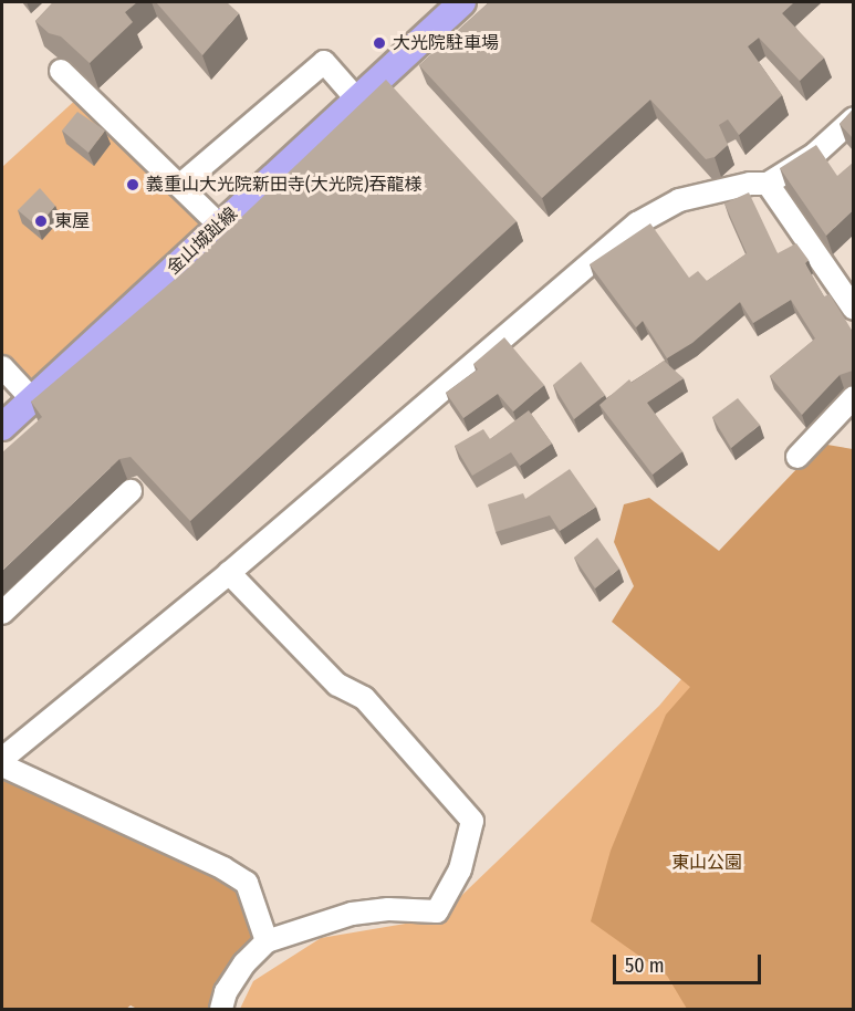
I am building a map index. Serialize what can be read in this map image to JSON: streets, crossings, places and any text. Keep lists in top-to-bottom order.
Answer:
{
  "streets": {
    "main road": ["金山城趾線"]
  },
  "parks": ["東山公園"],
  "places": ["大光院駐車場", "義重山大光院新田寺(大光院)吞龍様", "東屋"],
  "scale_bar": "50 m"
}
